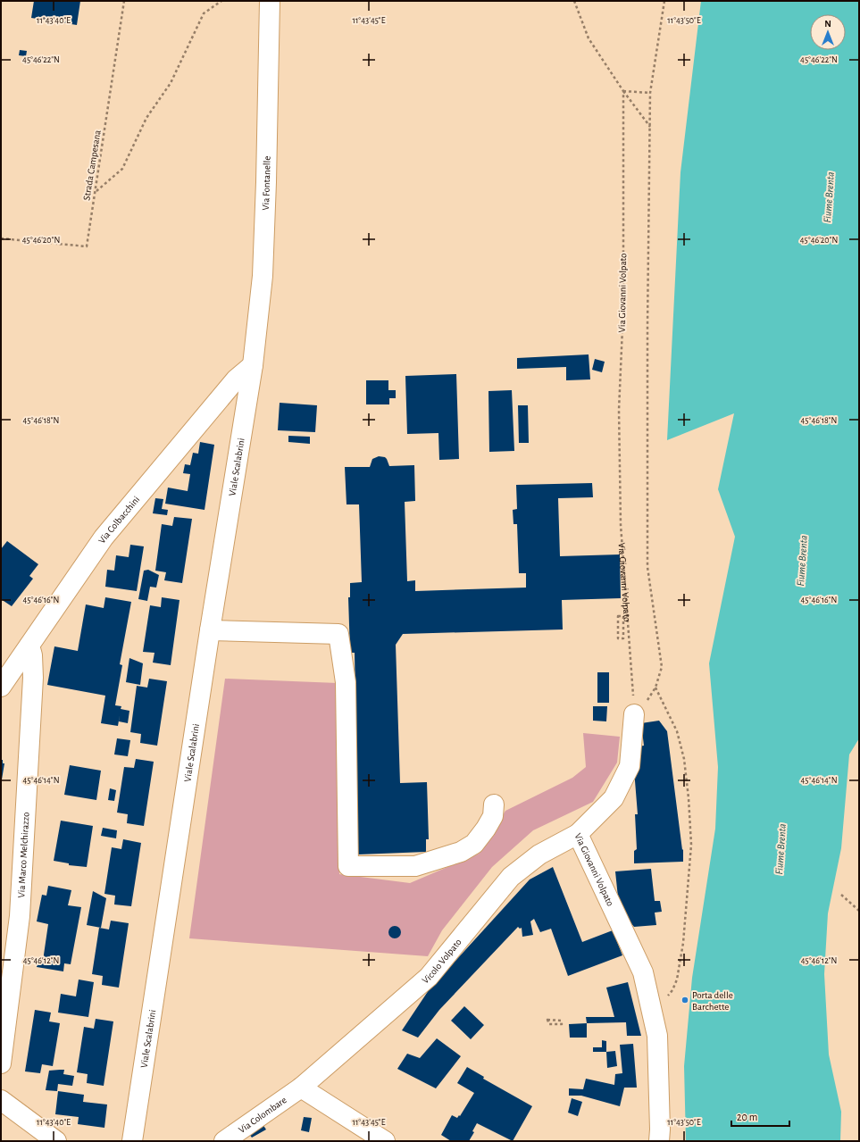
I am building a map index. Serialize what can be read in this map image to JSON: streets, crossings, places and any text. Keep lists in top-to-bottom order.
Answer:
{
  "streets": {
    "street": [
      "Via Fontanelle",
      "Via Giovanni Volpato",
      "Viale Scalabrini",
      "Via Colbacchini",
      "Via Marco Melchirazzo",
      "Vicolo Volpato",
      "Via Colombare"
    ],
    "path": ["Strada Campesana"]
  },
  "crossings": [
    ["Via Fontanelle", "Viale Scalabrini"],
    ["Via Fontanelle", "Via Colbacchini"],
    ["Via Giovanni Volpato", "Vicolo Volpato"],
    ["Viale Scalabrini", "Via Colbacchini"],
    ["Via Colbacchini", "Via Marco Melchirazzo"],
    ["Vicolo Volpato", "Via Colombare"]
  ],
  "water": ["Fiume Brenta"],
  "places": ["Porta delle Barchette"],
  "scale_bar": "20 m",
  "north": "top",
  "coordinates": [
    "11°43'40\"E",
    "11°43'45\"E",
    "11°43'50\"E",
    "45°46'22\"N",
    "45°46'20\"N",
    "45°46'18\"N",
    "45°46'16\"N",
    "45°46'14\"N",
    "45°46'12\"N"
  ]
}
